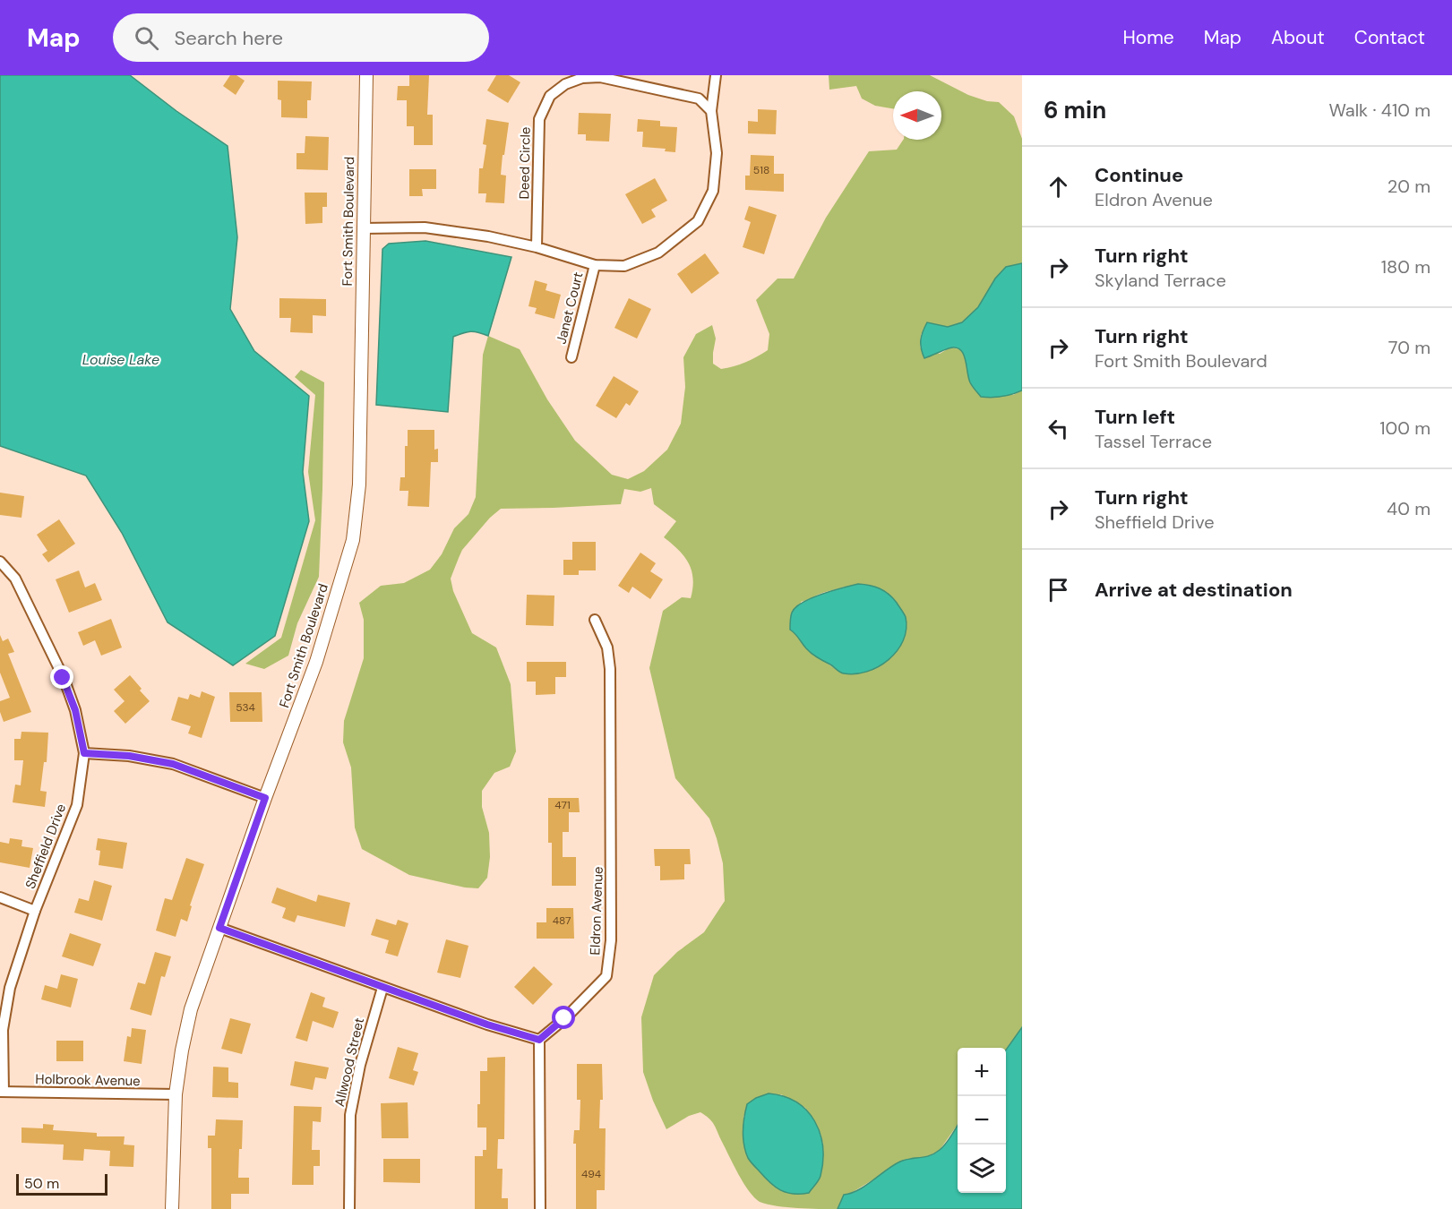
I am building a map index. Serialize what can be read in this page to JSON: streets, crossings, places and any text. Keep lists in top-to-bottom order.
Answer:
{
  "streets": {
    "street": [
      "Deed Circle",
      "Fort Smith Boulevard",
      "Janet Court",
      "Sheffield Drive",
      "Eldron Avenue",
      "Allwood Street",
      "Holbrook Avenue"
    ]
  },
  "crossings": [
    ["Fort Smith Boulevard", "Holbrook Avenue"],
    ["Sheffield Drive", "Holbrook Avenue"]
  ],
  "water": ["Louise Lake"],
  "house_numbers": [
    "518",
    "534",
    "471",
    "487",
    "494"
  ],
  "scale_bar": "50 m",
  "north": "left",
  "page": {
    "header": "Map",
    "search": "Search here",
    "nav": [
      "Home",
      "Map",
      "About",
      "Contact"
    ],
    "heading": ["6 min", "Walk · 410 m"],
    "list": [
      ["Continue", "Eldron Avenue", "20 m"],
      ["Turn right", "Skyland Terrace", "180 m"],
      ["Turn right", "Fort Smith Boulevard", "70 m"],
      ["Turn left", "Tassel Terrace", "100 m"],
      ["Turn right", "Sheffield Drive", "40 m"],
      "Arrive at destination"
    ],
    "map_buttons": ["+", "−"],
    "scale": "50 m"
  }
}
